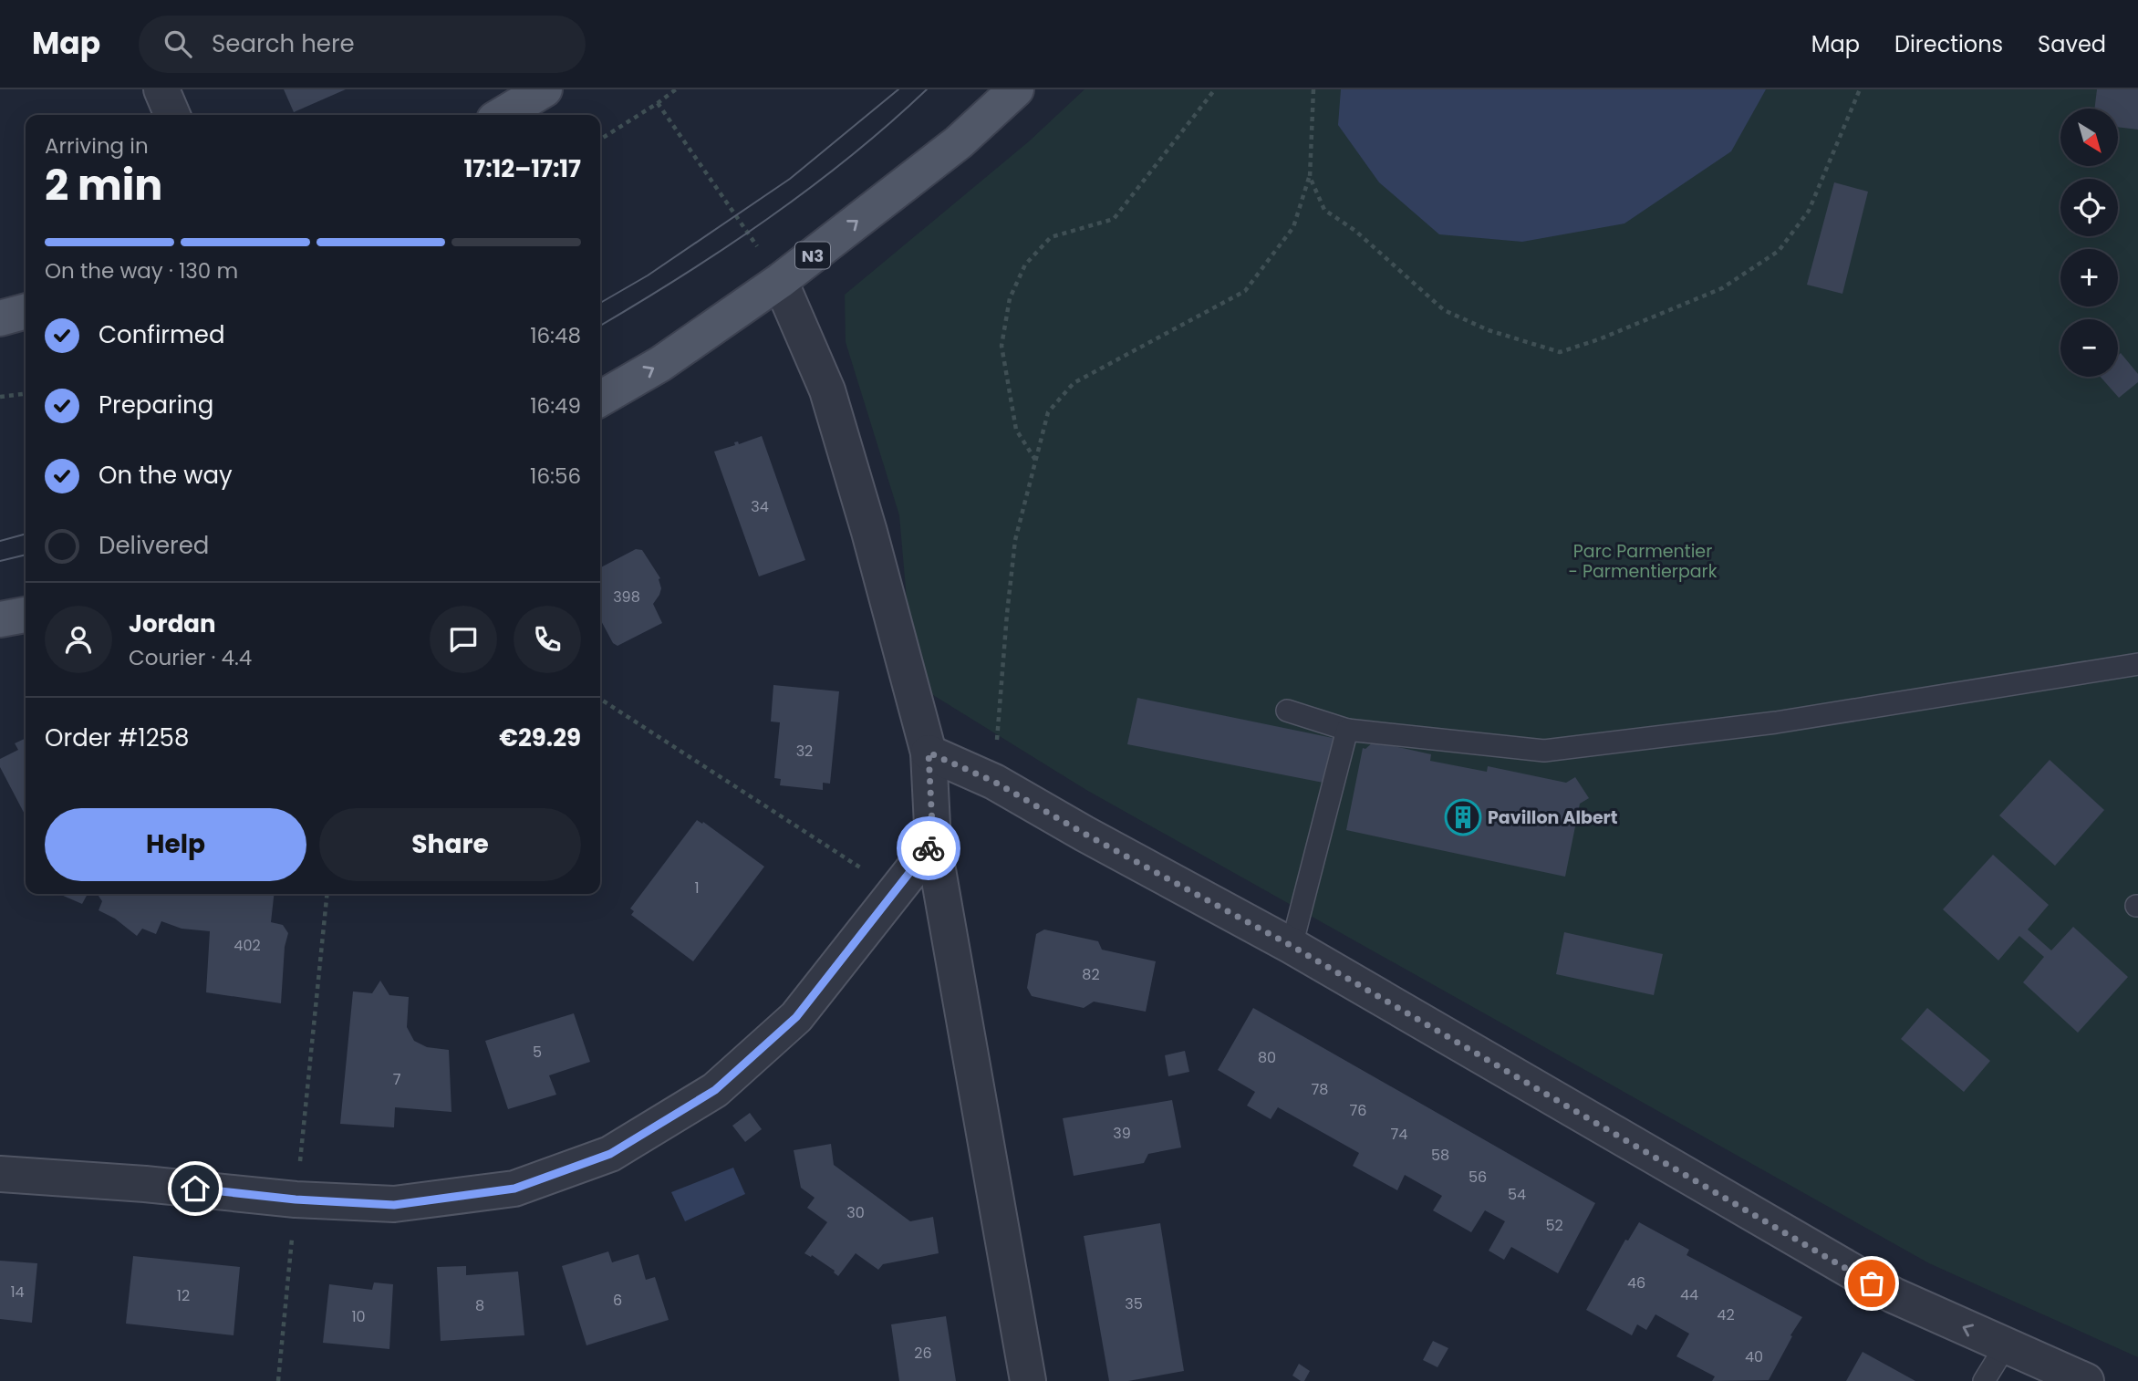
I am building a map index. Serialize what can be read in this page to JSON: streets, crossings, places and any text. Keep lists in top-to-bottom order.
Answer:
{
  "streets": {
    "main road": ["N3"]
  },
  "parks": ["Parc Parmentier - Parmentierpark"],
  "places": {
    "building": ["Pavillon Albert"]
  },
  "house_numbers": [
    "34",
    "398",
    "32",
    "1",
    "402",
    "82",
    "5",
    "80",
    "7",
    "78",
    "76",
    "39",
    "74",
    "58",
    "56",
    "54",
    "30",
    "52",
    "46",
    "14",
    "44",
    "12",
    "6",
    "35",
    "8",
    "42",
    "10",
    "26",
    "40"
  ],
  "north": "bottom right",
  "page": {
    "header": "Map",
    "search": "Search here",
    "nav": ["Map", "Directions", "Saved"],
    "map_buttons": ["+", "−"],
    "heading": ["2 min", "Arriving in", "17:12–17:17"],
    "panel": [
      "Jordan",
      "Courier · 4.4",
      "Order #1258",
      "€29.29"
    ],
    "bar": "On the way · 130 m",
    "list": [
      ["Confirmed", "16:48"],
      ["Preparing", "16:49"],
      ["On the way", "16:56"],
      "Delivered"
    ],
    "buttons": ["Help", "Share"]
  }
}
